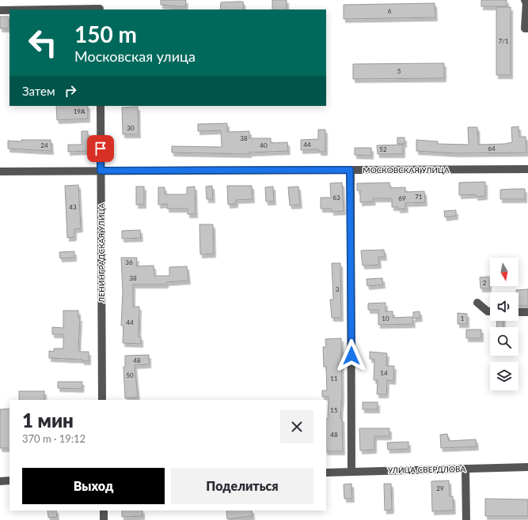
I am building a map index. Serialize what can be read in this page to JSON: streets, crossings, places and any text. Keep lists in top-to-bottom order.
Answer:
{
  "streets": {
    "street": ["МОСКОВСКАЯ УЛИЦА", "ЛЕНИНГРАДСКАЯ УЛИЦА", "УЛИЦА СВЕРДЛОВА"]
  },
  "crossings": [
    ["МОСКОВСКАЯ УЛИЦА", "ЛЕНИНГРАДСКАЯ УЛИЦА"]
  ],
  "house_numbers": [
    "6",
    "7/1",
    "5",
    "19А",
    "30",
    "38",
    "44",
    "24",
    "40",
    "64",
    "52",
    "71",
    "63",
    "69",
    "43",
    "36",
    "38",
    "2",
    "3",
    "10",
    "1",
    "44",
    "48",
    "14",
    "50",
    "11",
    "15",
    "48",
    "29"
  ],
  "north": "bottom",
  "page": {
    "turn": ["150 m", "Московская улица"],
    "then": "Затем",
    "heading": ["1 мин", "370 m · 19:12"],
    "buttons": ["Выход", "Поделиться"]
  }
}
